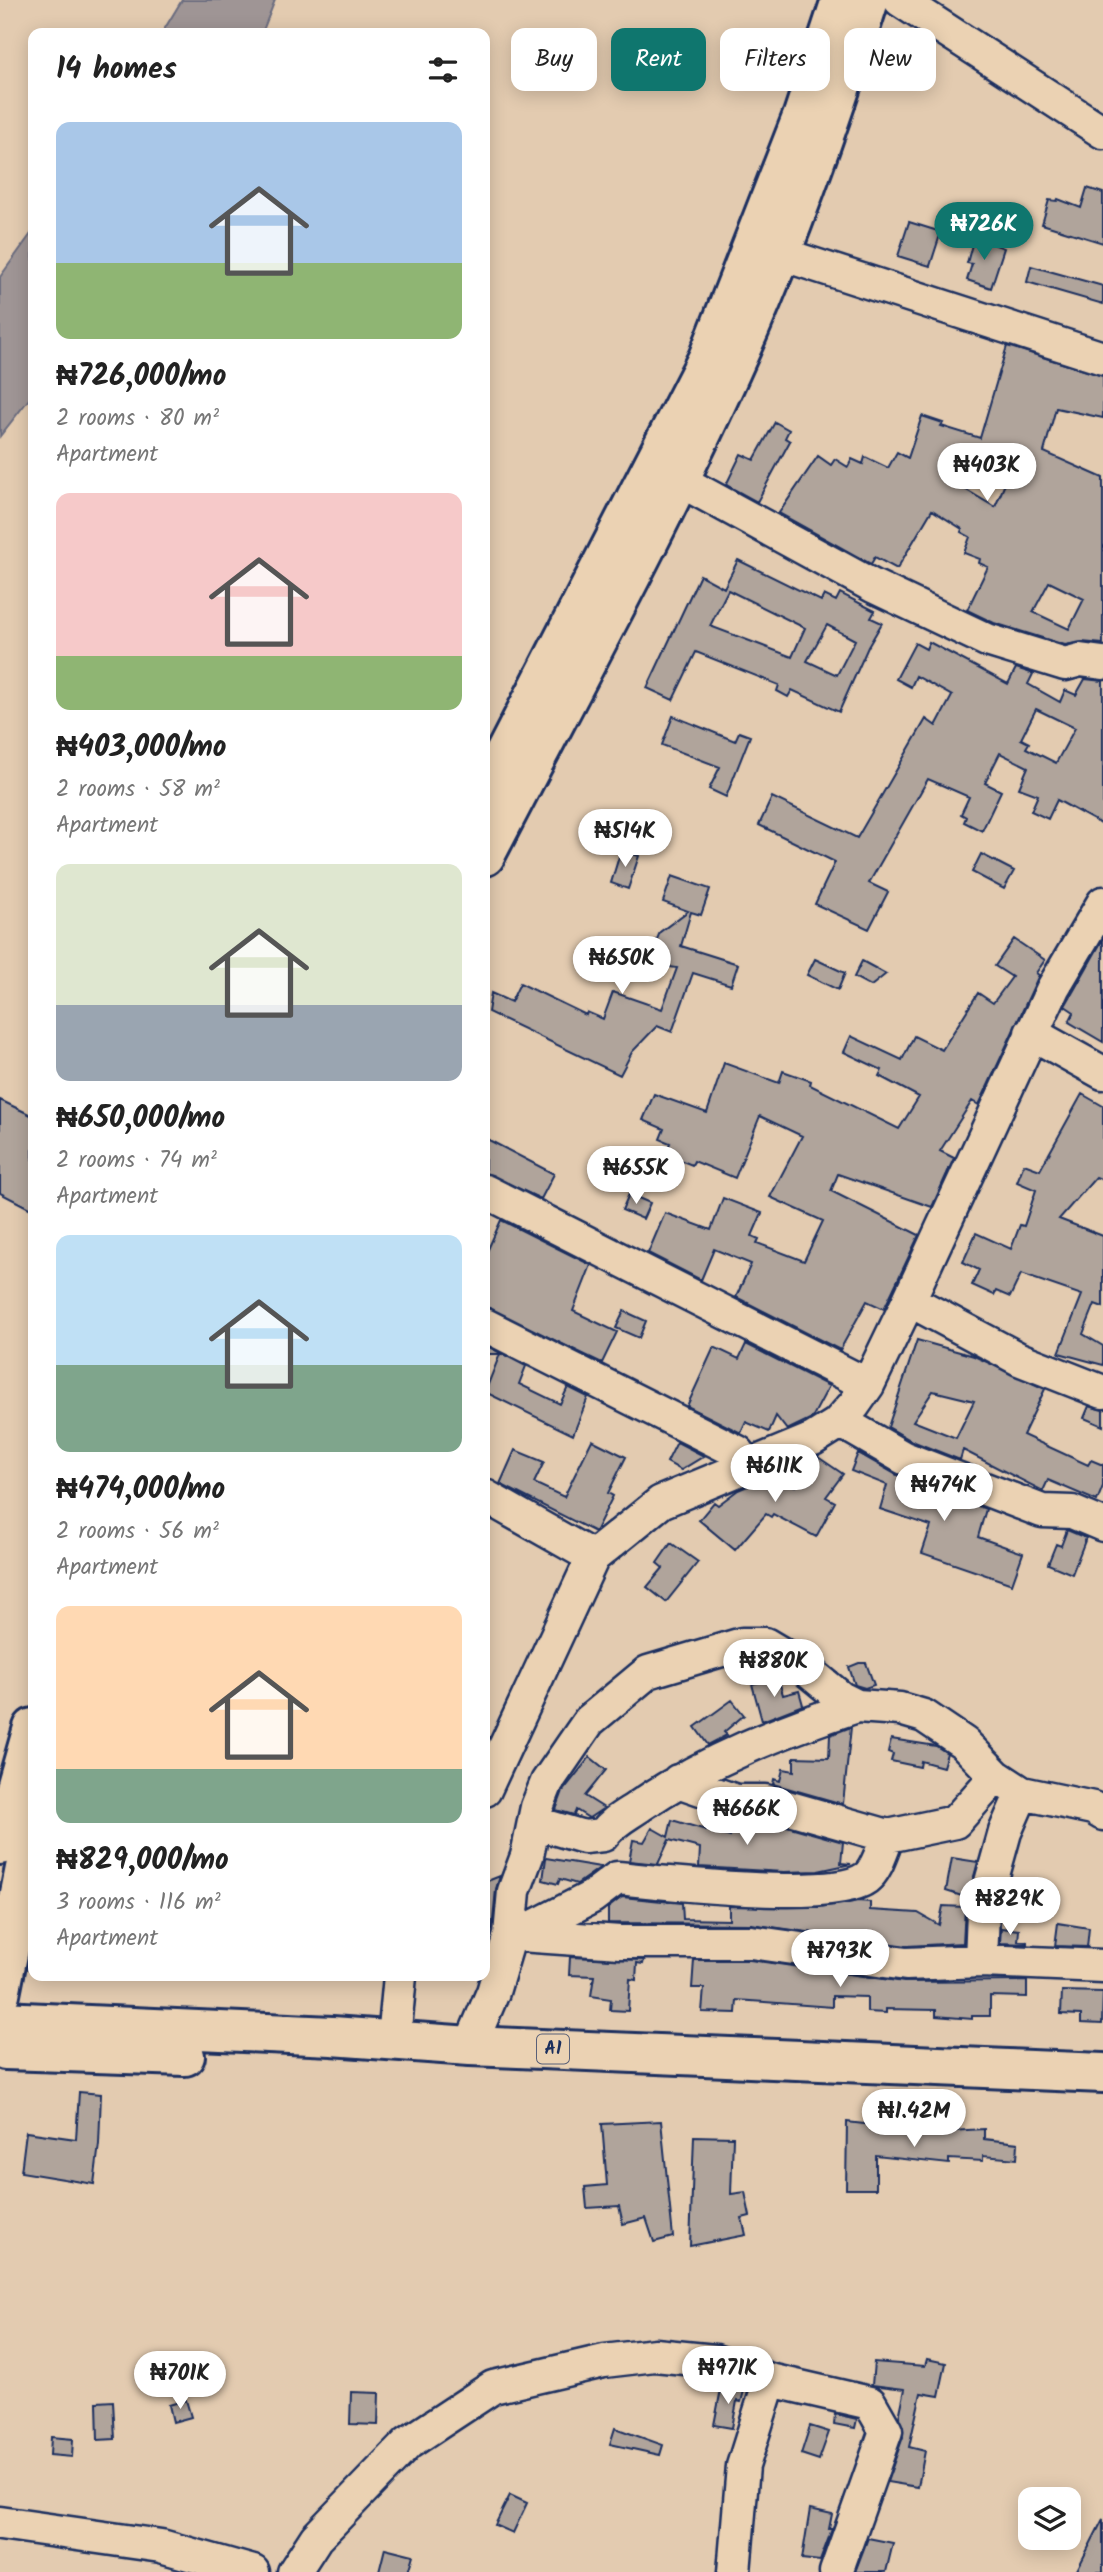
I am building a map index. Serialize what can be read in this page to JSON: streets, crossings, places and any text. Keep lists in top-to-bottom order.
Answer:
{
  "streets": {
    "main road": ["A1"]
  },
  "page": {
    "chip": [
      "Buy",
      "Rent",
      "Filters",
      "New"
    ],
    "heading": "14 homes",
    "list": [
      {
        "name": "₦726,000/mo",
        "note": "2 rooms · 80 m² · Apartment"
      },
      {
        "name": "₦403,000/mo",
        "note": "2 rooms · 58 m² · Apartment"
      },
      {
        "name": "₦650,000/mo",
        "note": "2 rooms · 74 m² · Apartment"
      },
      {
        "name": "₦474,000/mo",
        "note": "2 rooms · 56 m² · Apartment"
      },
      {
        "name": "₦829,000/mo",
        "note": "3 rooms · 116 m² · Apartment"
      }
    ],
    "price": [
      "₦726K",
      "₦403K",
      "₦514K",
      "₦650K",
      "₦655K",
      "₦611K",
      "₦474K",
      "₦880K",
      "₦666K",
      "₦829K",
      "₦793K",
      "₦1.42M",
      "₦971K",
      "₦701K"
    ]
  }
}
